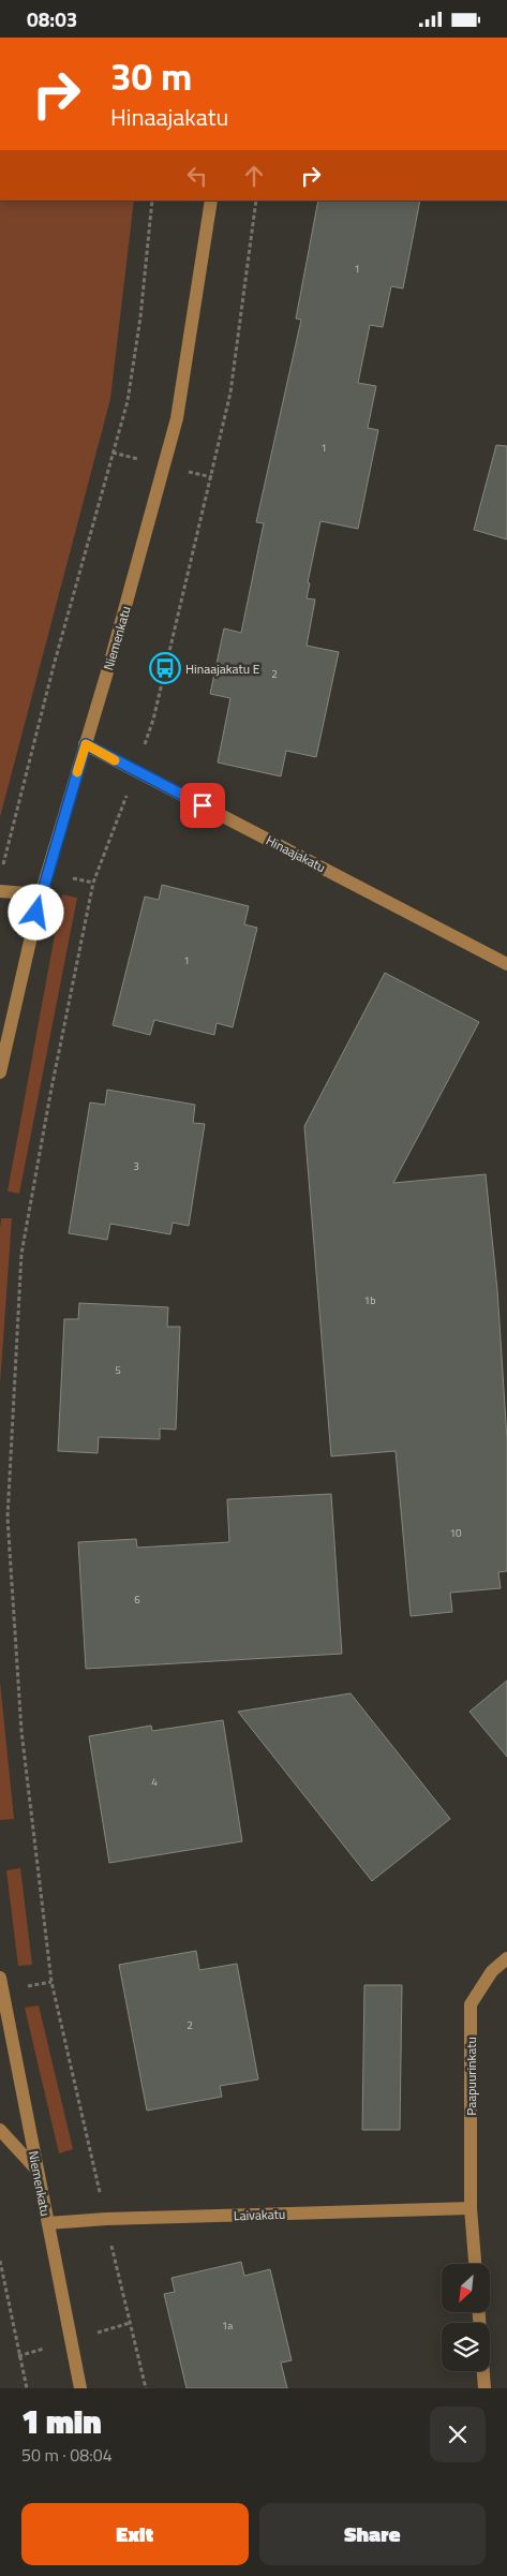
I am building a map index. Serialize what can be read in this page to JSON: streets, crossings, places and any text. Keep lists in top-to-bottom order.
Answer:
{
  "streets": {
    "street": [
      "Niemenkatu",
      "Hinaajakatu",
      "Paapuurinkatu",
      "Laivakatu"
    ]
  },
  "crossings": [
    ["Niemenkatu", "Hinaajakatu"],
    ["Niemenkatu", "Laivakatu"],
    ["Paapuurinkatu", "Laivakatu"]
  ],
  "places": {
    "bus stop": ["Hinaajakatu E"]
  },
  "house_numbers": [
    "1",
    "1",
    "2",
    "1",
    "3",
    "1b",
    "5",
    "10",
    "6",
    "4",
    "2",
    "1a"
  ],
  "north": "bottom left",
  "page": {
    "status": "08:03",
    "turn": ["30 m", "Hinaajakatu"],
    "heading": ["1 min", "50 m · 08:04"],
    "buttons": ["Exit", "Share"]
  }
}
